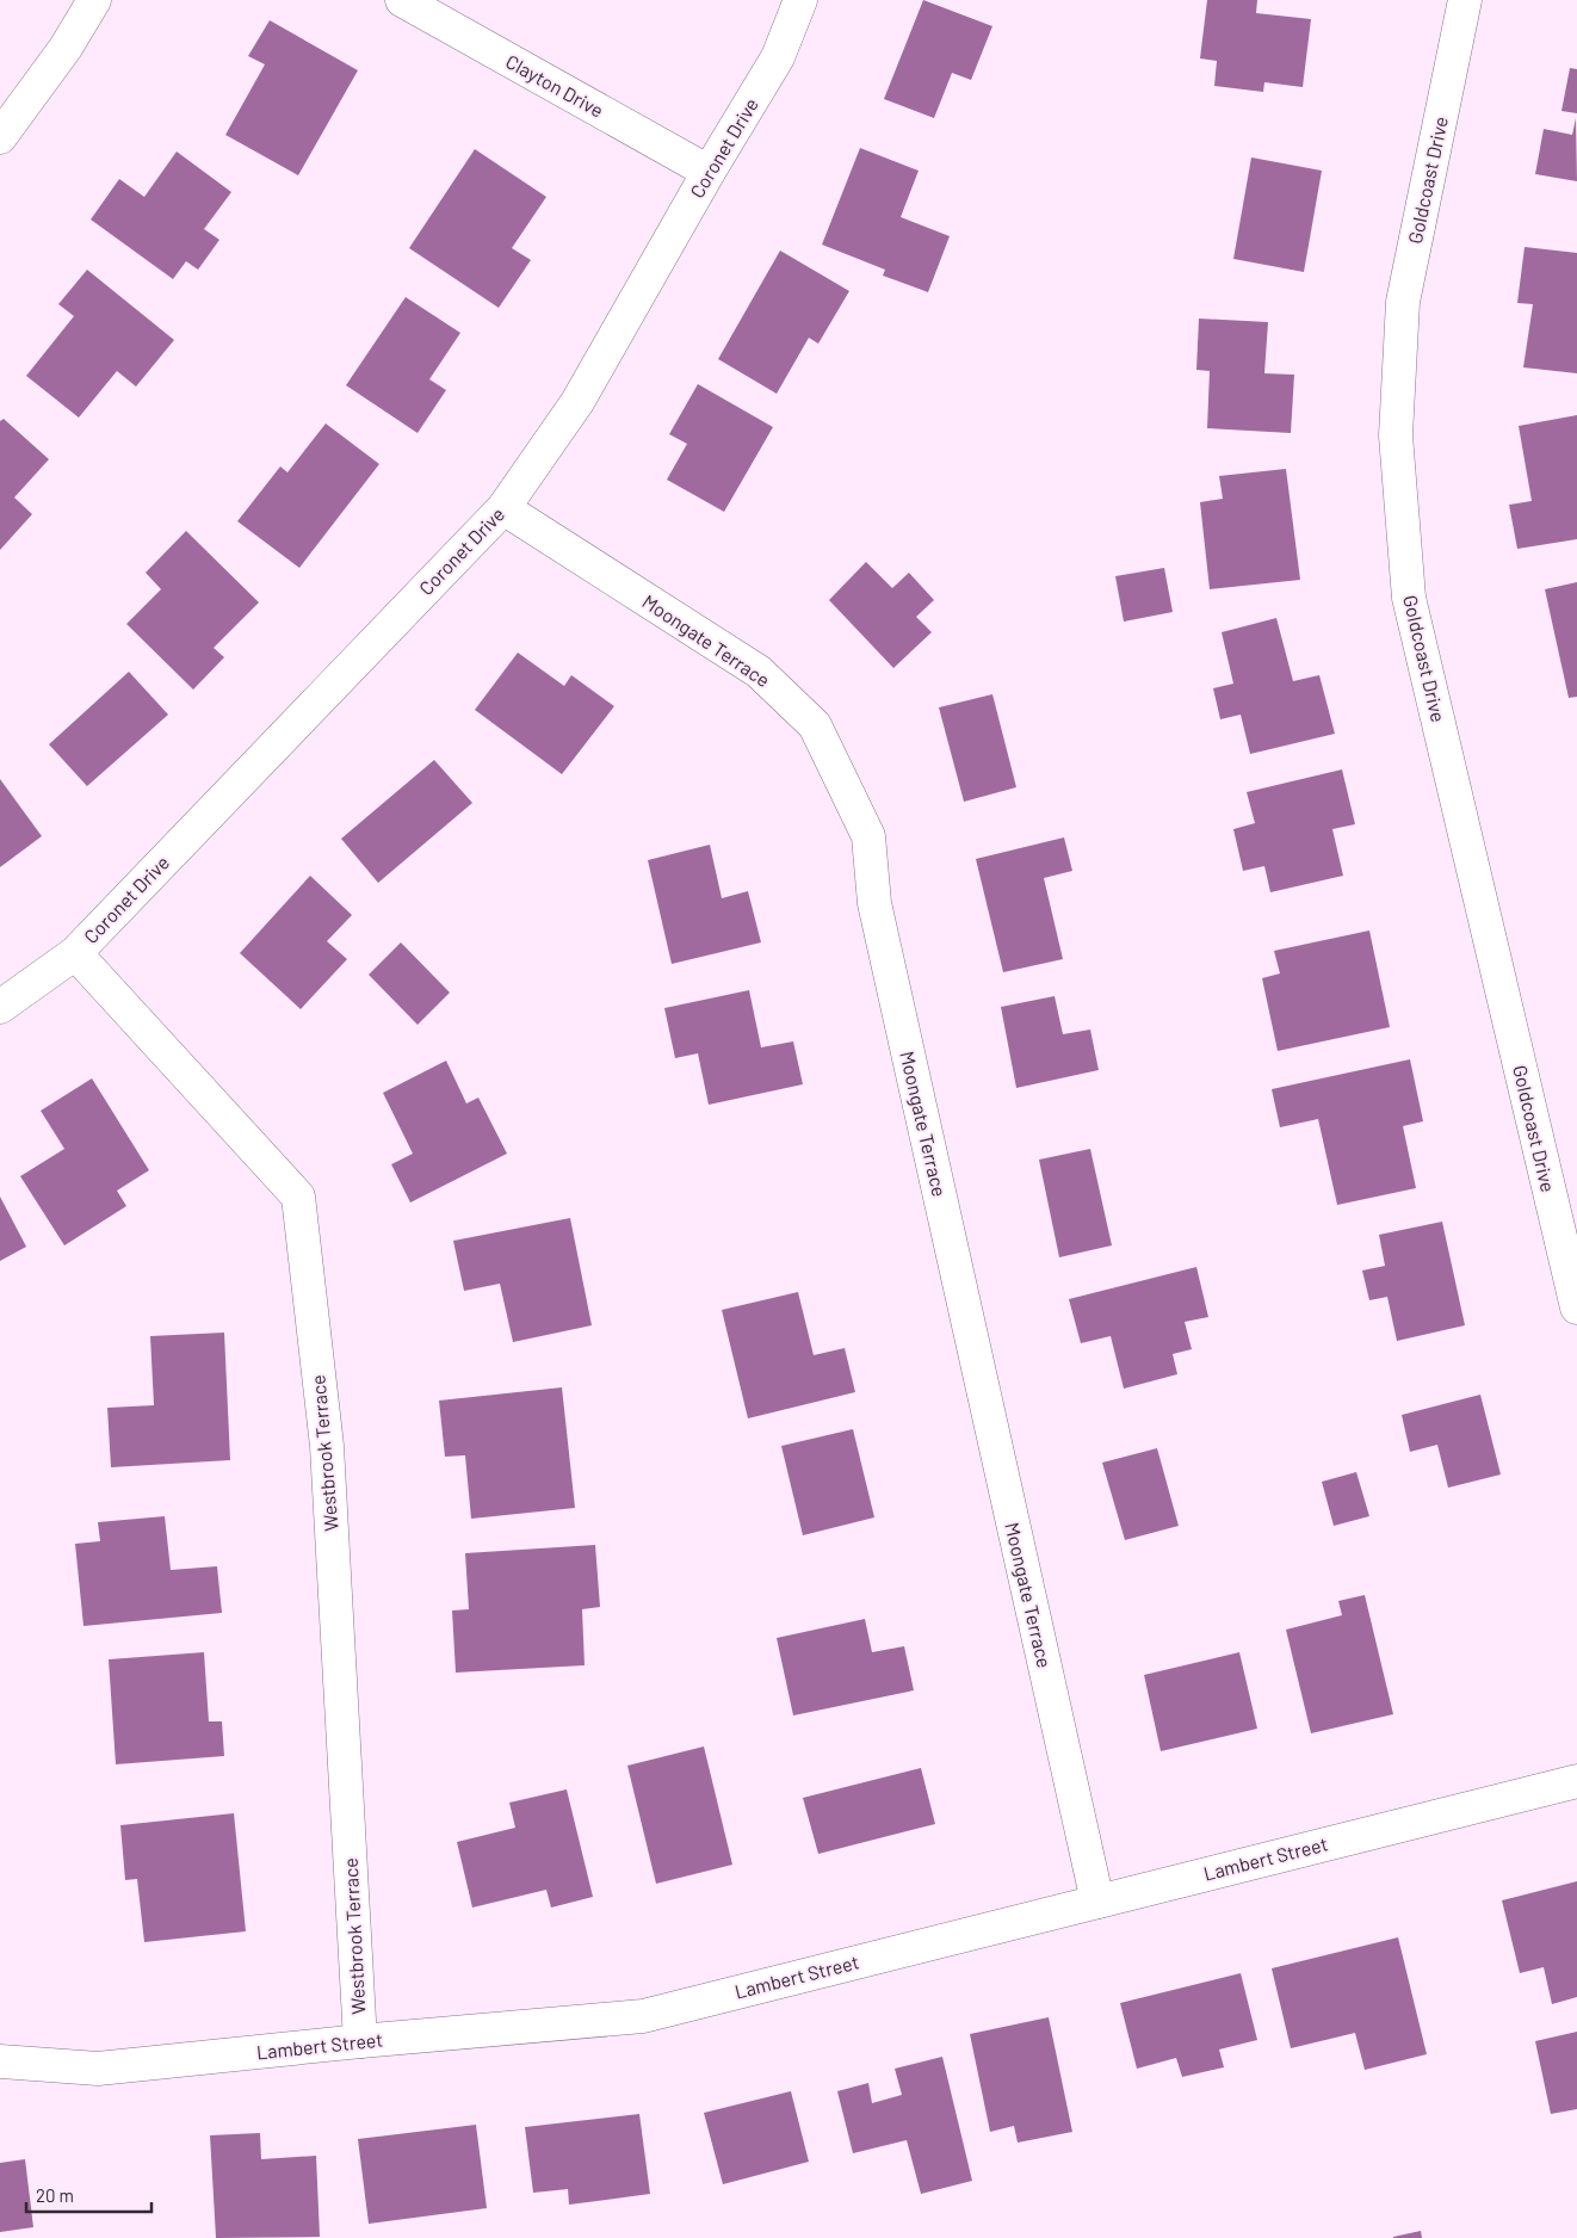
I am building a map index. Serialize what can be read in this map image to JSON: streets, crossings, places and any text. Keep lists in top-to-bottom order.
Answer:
{
  "streets": {
    "street": [
      "Clayton Drive",
      "Coronet Drive",
      "Goldcoast Drive",
      "Moongate Terrace",
      "Westbrook Terrace",
      "Lambert Street"
    ]
  },
  "crossings": [
    ["Clayton Drive", "Coronet Drive"],
    ["Coronet Drive", "Moongate Terrace"],
    ["Coronet Drive", "Westbrook Terrace"],
    ["Moongate Terrace", "Lambert Street"],
    ["Westbrook Terrace", "Lambert Street"]
  ],
  "scale_bar": "20 m"
}
